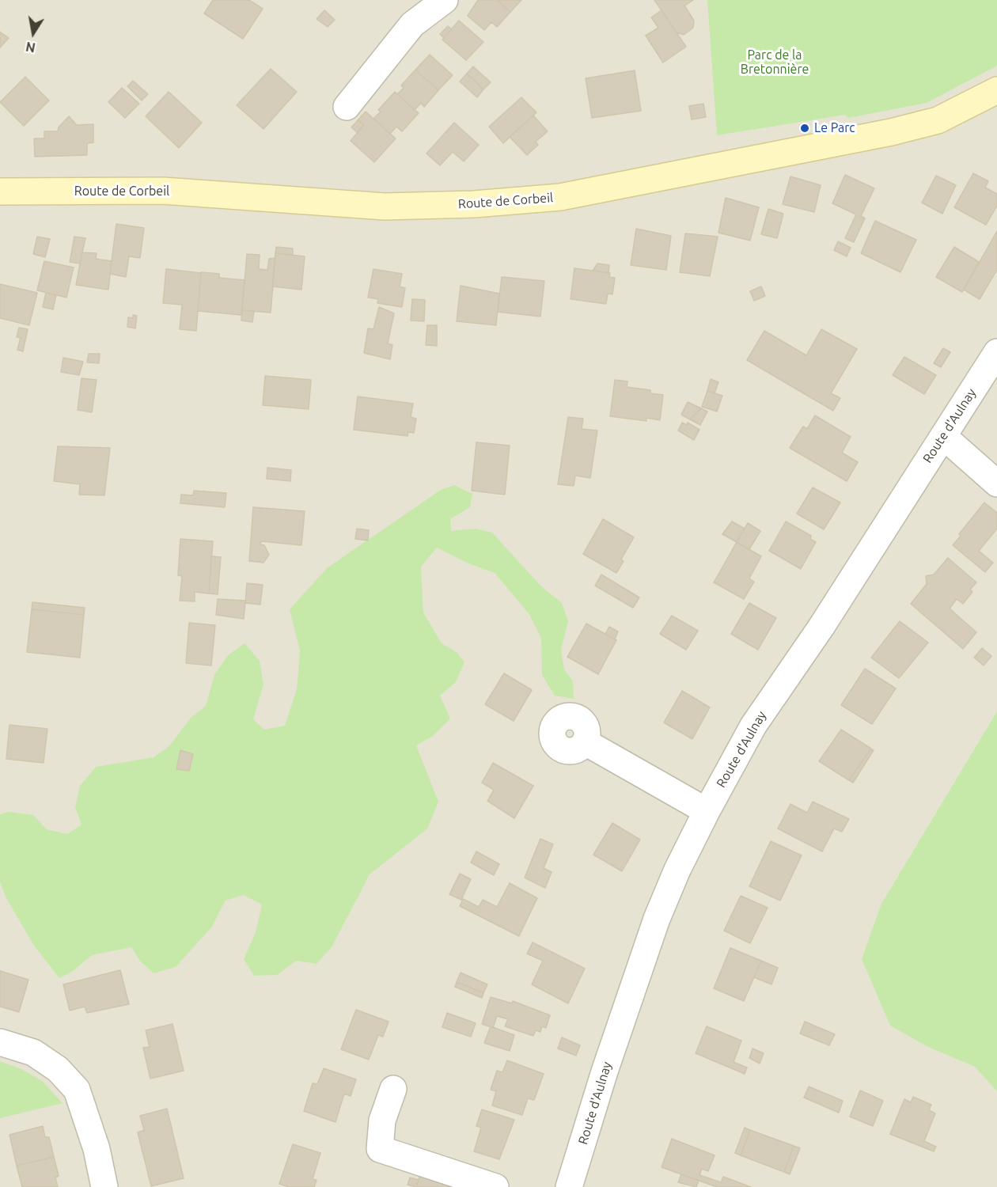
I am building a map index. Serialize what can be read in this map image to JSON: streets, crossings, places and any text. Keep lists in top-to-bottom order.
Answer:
{
  "streets": {
    "main road": ["Route de Corbeil"],
    "street": ["Route d'Aulnay"]
  },
  "parks": ["Parc de la Bretonnière"],
  "places": ["Le Parc"],
  "north": "bottom"
}
